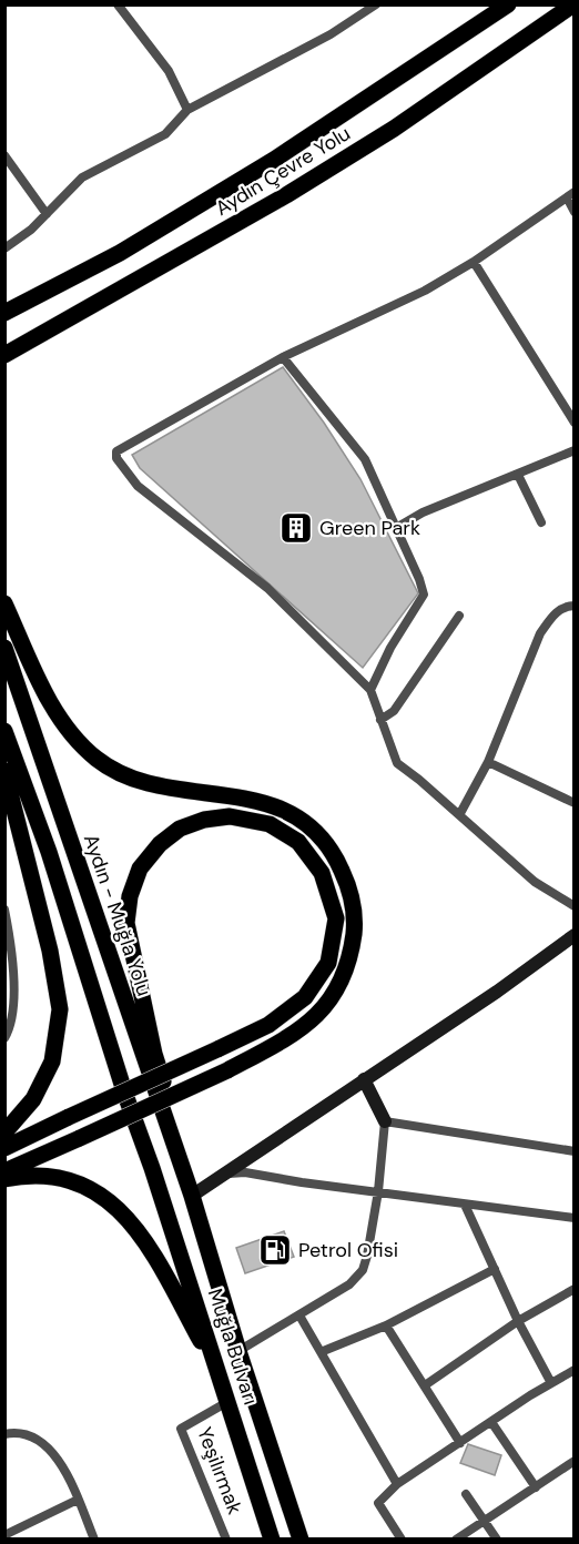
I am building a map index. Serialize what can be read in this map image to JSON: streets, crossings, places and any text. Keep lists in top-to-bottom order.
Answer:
{
  "streets": {
    "highway": ["Aydın Çevre Yolu", "Aydın - Muğla Yolu", "Muğla Bulvarı"],
    "street": ["Yeşilırmak"]
  },
  "crossings": [
    ["Aydın - Muğla Yolu", "Muğla Bulvarı"],
    ["Muğla Bulvarı", "Yeşilırmak"]
  ],
  "places": {
    "building": ["Green Park"],
    "fuel station": ["Petrol Ofisi"]
  }
}
